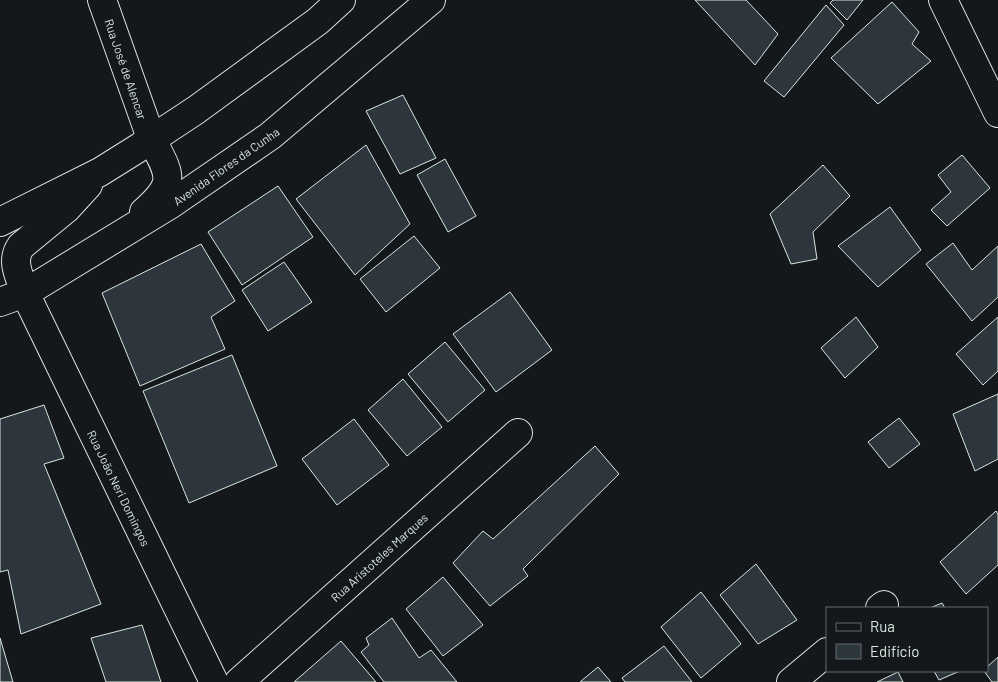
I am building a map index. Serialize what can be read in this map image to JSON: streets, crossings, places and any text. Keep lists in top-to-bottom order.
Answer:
{
  "streets": {
    "main road": [
      "Rua José de Alencar",
      "Avenida Flores da Cunha",
      "Rua João Neri Domingos",
      "Rua Aristoteles Marques"
    ]
  },
  "crossings": [
    ["Rua José de Alencar", "Avenida Flores da Cunha"],
    ["Avenida Flores da Cunha", "Rua João Neri Domingos"]
  ],
  "legend": ["Rua", "Edifício"]
}
